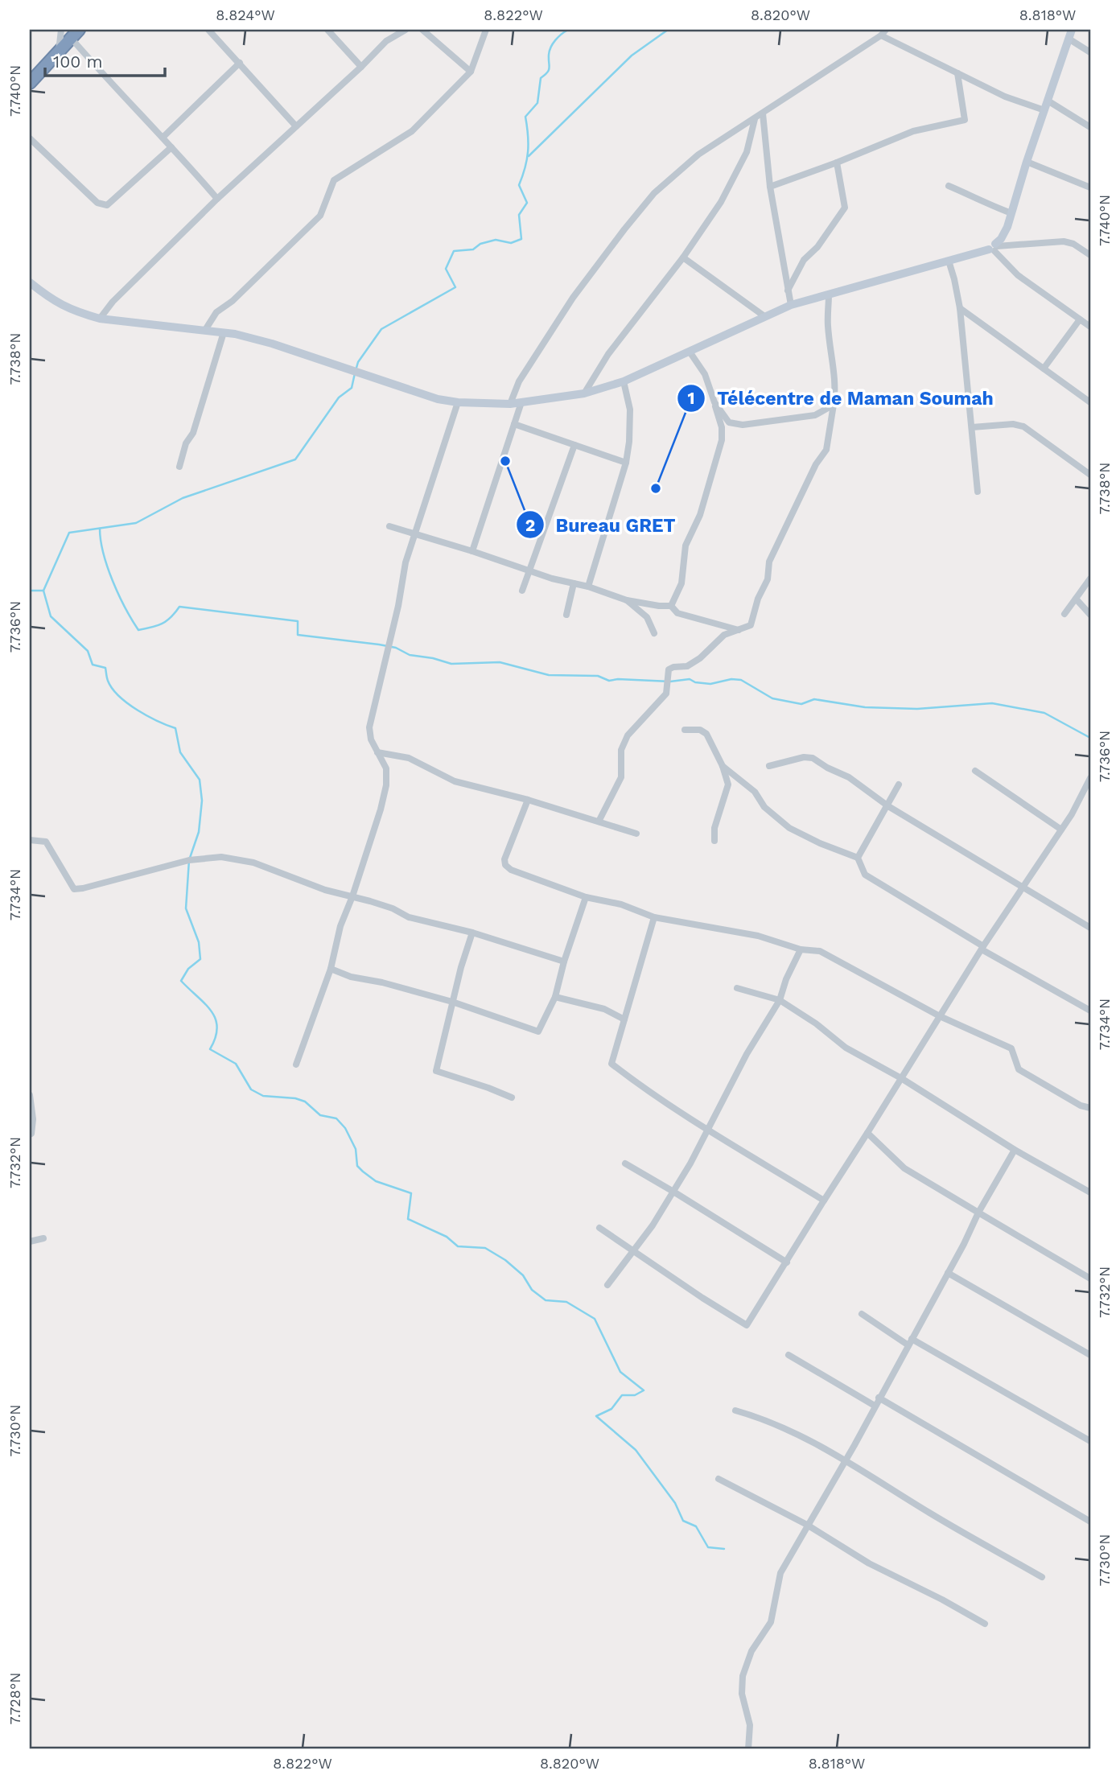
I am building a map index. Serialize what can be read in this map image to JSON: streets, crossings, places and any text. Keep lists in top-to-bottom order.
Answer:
{
  "places": ["Bureau GRET", "Télécentre de Maman Soumah"],
  "scale_bar": "100 m",
  "coordinates": [
    "8.824°W",
    "8.822°W",
    "8.820°W",
    "8.818°W",
    "7.740°N",
    "7.738°N",
    "7.736°N",
    "7.734°N",
    "7.732°N",
    "7.730°N",
    "7.728°N"
  ]
}
